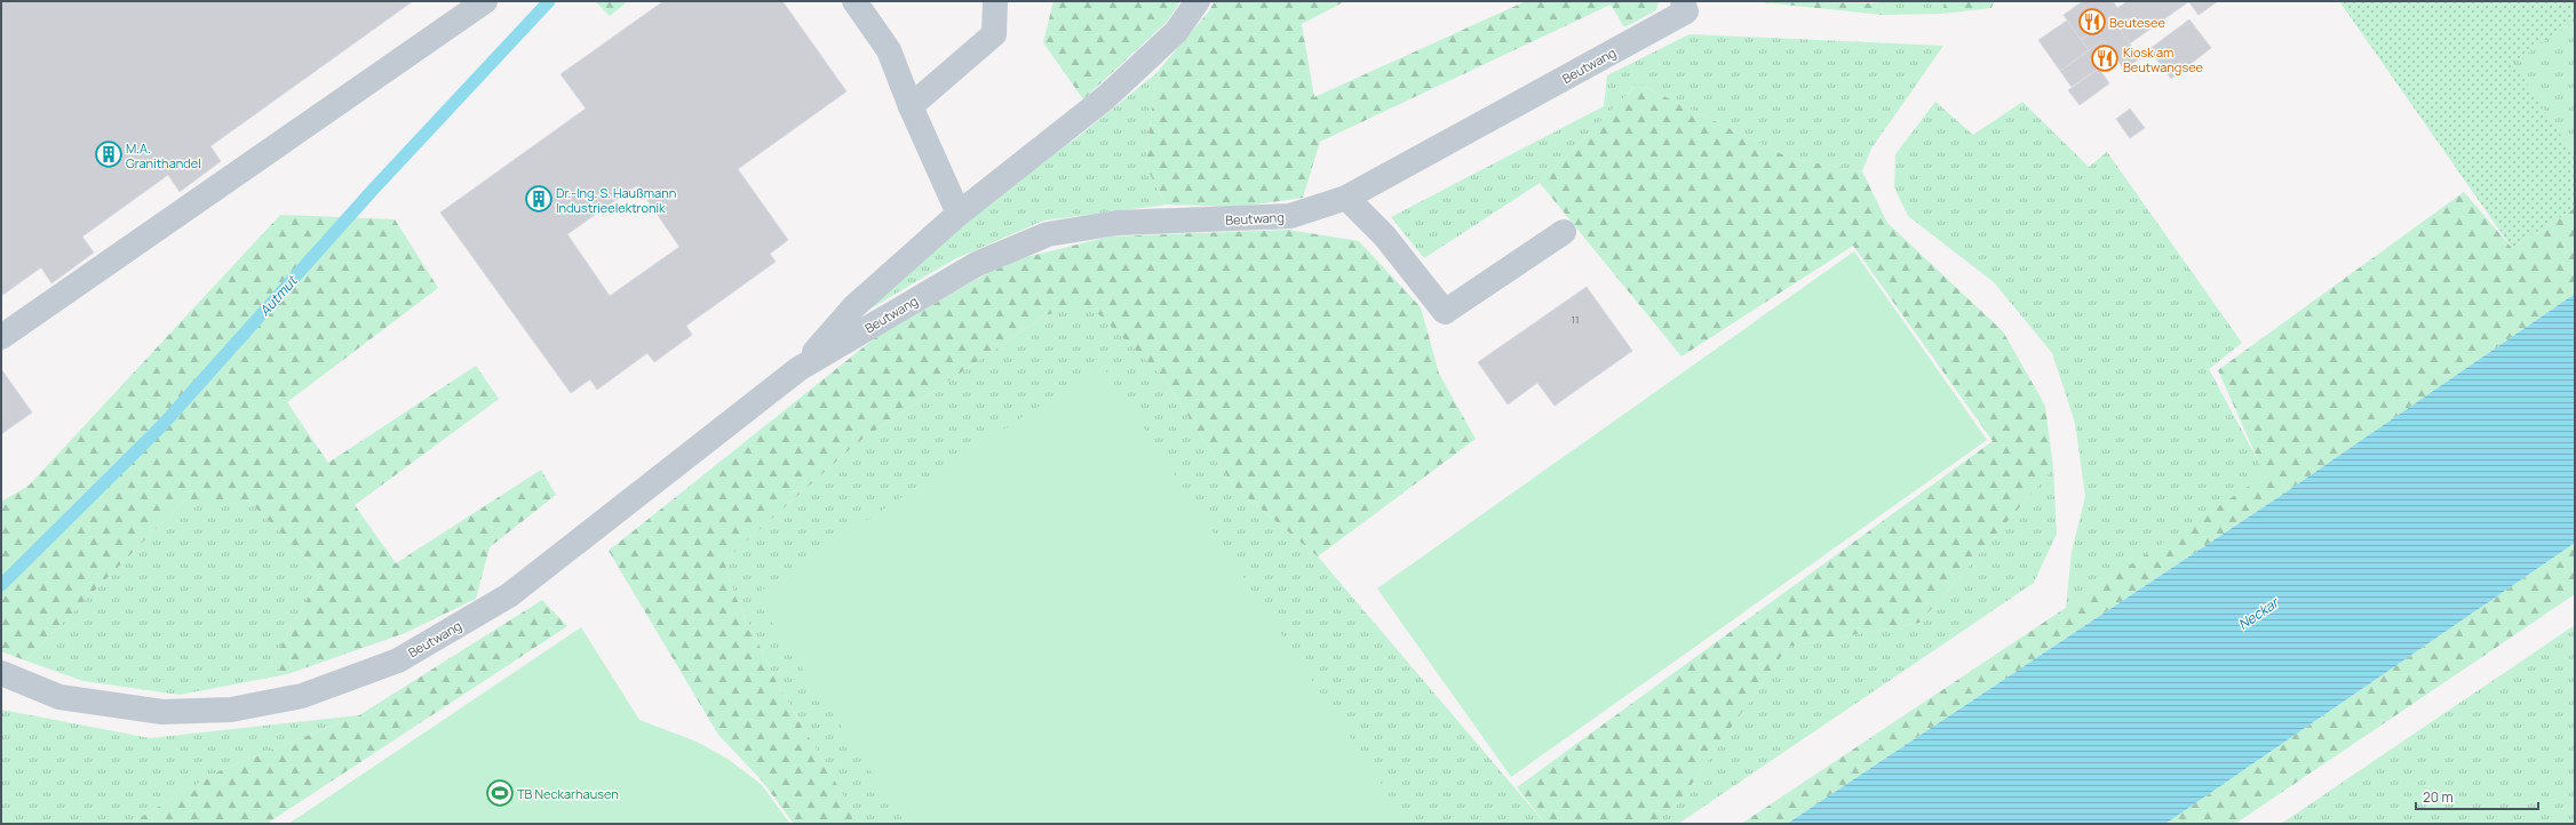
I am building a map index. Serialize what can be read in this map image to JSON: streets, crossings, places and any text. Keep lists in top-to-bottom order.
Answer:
{
  "streets": {
    "street": ["Beutwang"]
  },
  "water": ["Autmut", "Neckar"],
  "places": {
    "restaurant": ["Beutesee", "Kiosk am Beutwangsee"],
    "building": ["M.A. Granithandel", "Dr.-Ing. S. Haußmann Industrieelektronik"],
    "sports": ["TB Neckarhausen"]
  },
  "house_numbers": ["11"],
  "scale_bar": "20 m"
}
